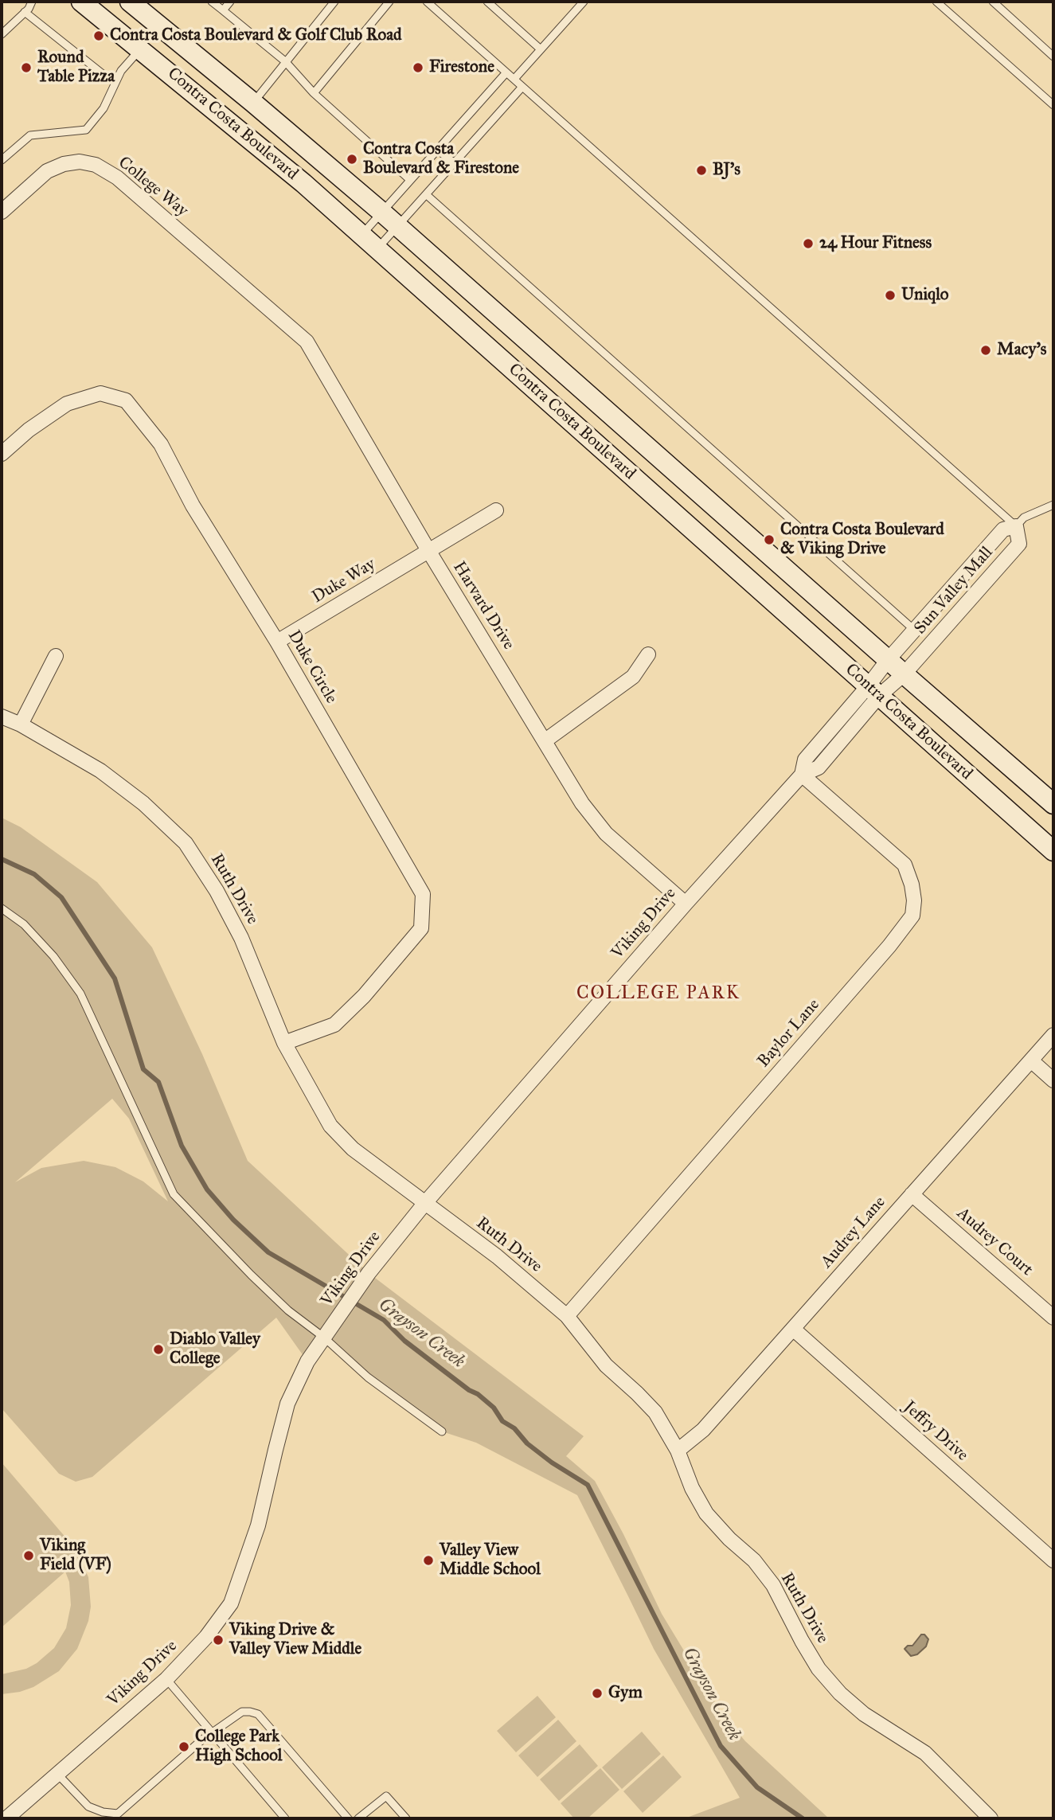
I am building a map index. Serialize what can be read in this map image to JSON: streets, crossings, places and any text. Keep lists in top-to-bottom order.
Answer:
{
  "streets": {
    "main road": ["Contra Costa Boulevard"],
    "street": [
      "College Way",
      "Duke Way",
      "Sun Valley Mall",
      "Harvard Drive",
      "Duke Circle",
      "Ruth Drive",
      "Viking Drive",
      "Baylor Lane",
      "Audrey Lane",
      "Audrey Court",
      "Jeffry Drive"
    ]
  },
  "crossings": [
    ["Contra Costa Boulevard", "Sun Valley Mall"],
    ["Contra Costa Boulevard", "Viking Drive"],
    ["College Way", "Harvard Drive"],
    ["Duke Way", "Harvard Drive"],
    ["Duke Way", "Duke Circle"],
    ["Sun Valley Mall", "Viking Drive"],
    ["Harvard Drive", "Viking Drive"],
    ["Duke Circle", "Ruth Drive"],
    ["Ruth Drive", "Viking Drive"],
    ["Ruth Drive", "Baylor Lane"],
    ["Ruth Drive", "Audrey Lane"],
    ["Viking Drive", "Baylor Lane"],
    ["Audrey Lane", "Audrey Court"],
    ["Audrey Lane", "Jeffry Drive"]
  ],
  "districts": ["COLLEGE PARK"],
  "water": ["Grayson Creek"],
  "places": [
    "Contra Costa Boulevard & Golf Club Road",
    "Round Table Pizza",
    "Firestone",
    "Contra Costa Boulevard & Firestone",
    "BJ's",
    "24 Hour Fitness",
    "Uniqlo",
    "Macy's",
    "Contra Costa Boulevard & Viking Drive",
    "Diablo Valley College",
    "Viking Field (VF)",
    "Valley View Middle School",
    "Viking Drive & Valley View Middle",
    "Gym",
    "College Park High School"
  ]
}
